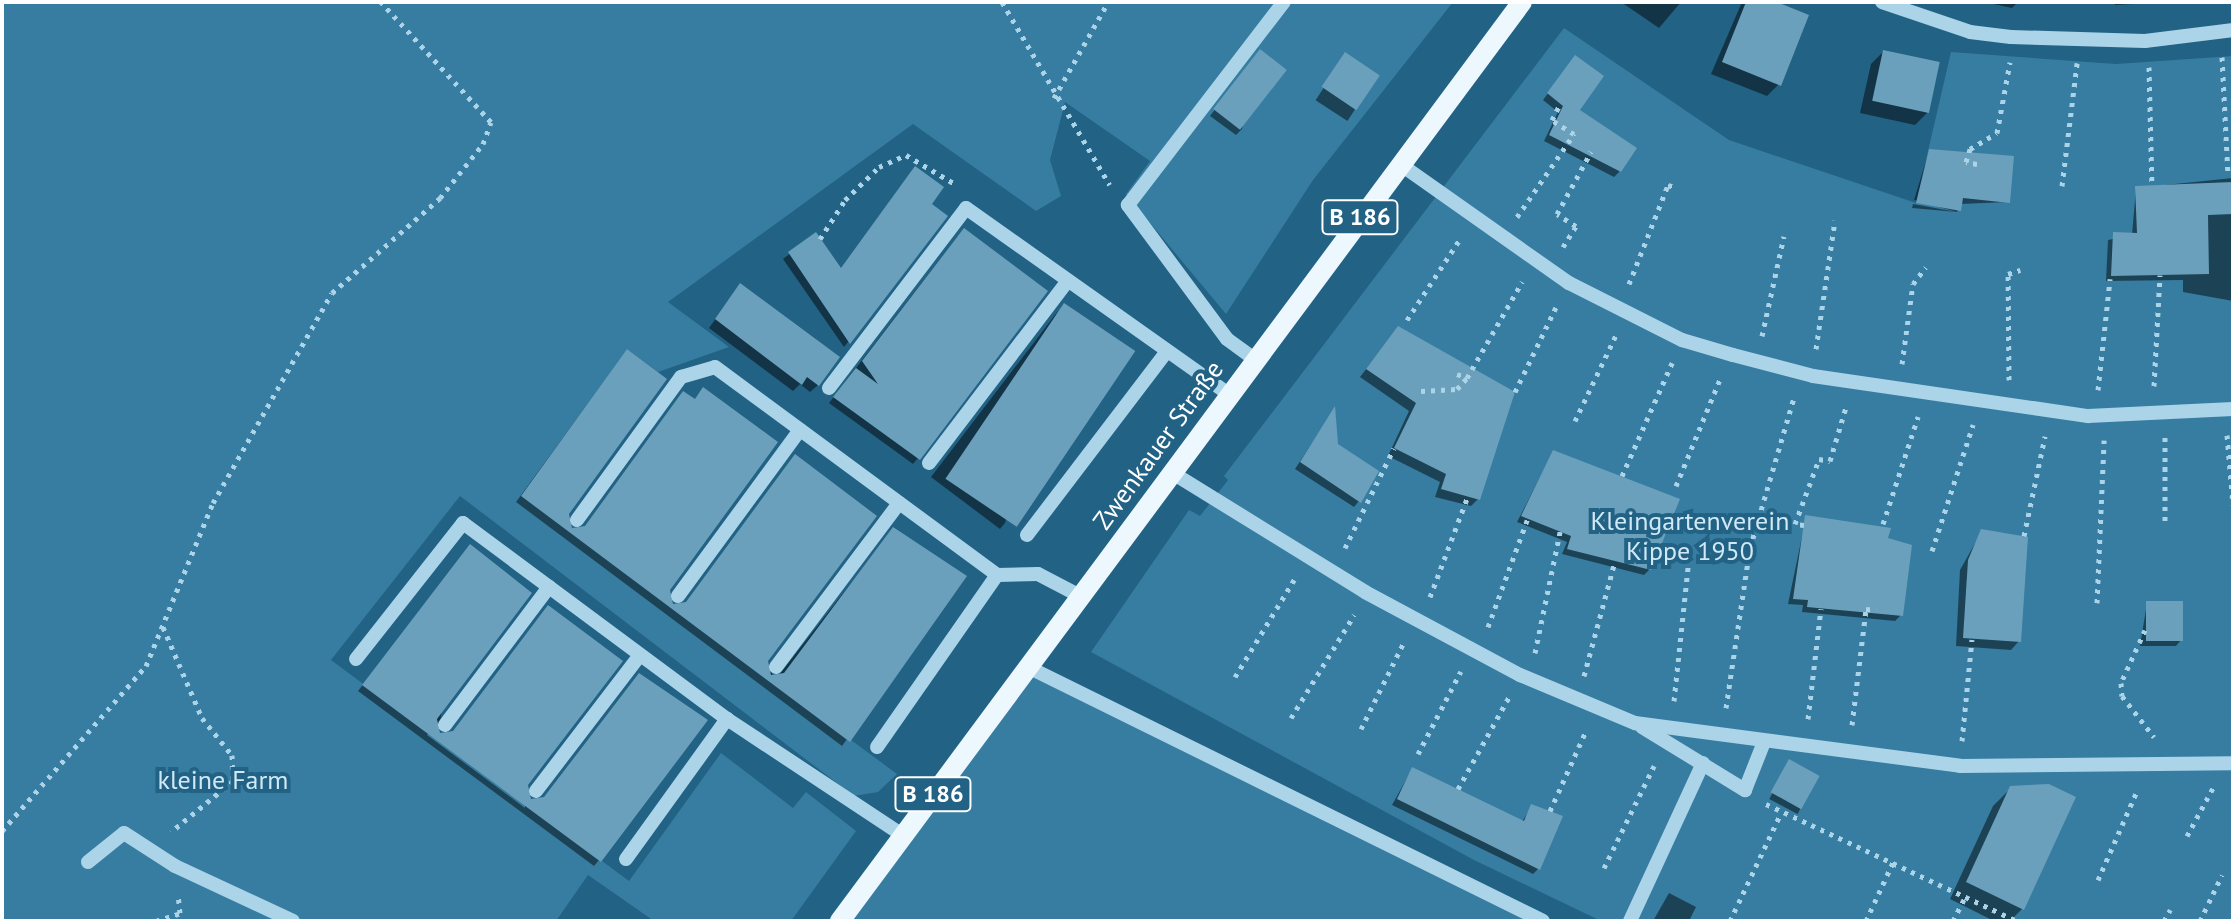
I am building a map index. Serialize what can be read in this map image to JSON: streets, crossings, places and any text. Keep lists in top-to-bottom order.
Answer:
{
  "streets": {
    "main road": ["B 186", "Zwenkauer Straße"]
  },
  "parks": ["Kleingartenverein Kippe 1950", "kleine Farm"]
}
